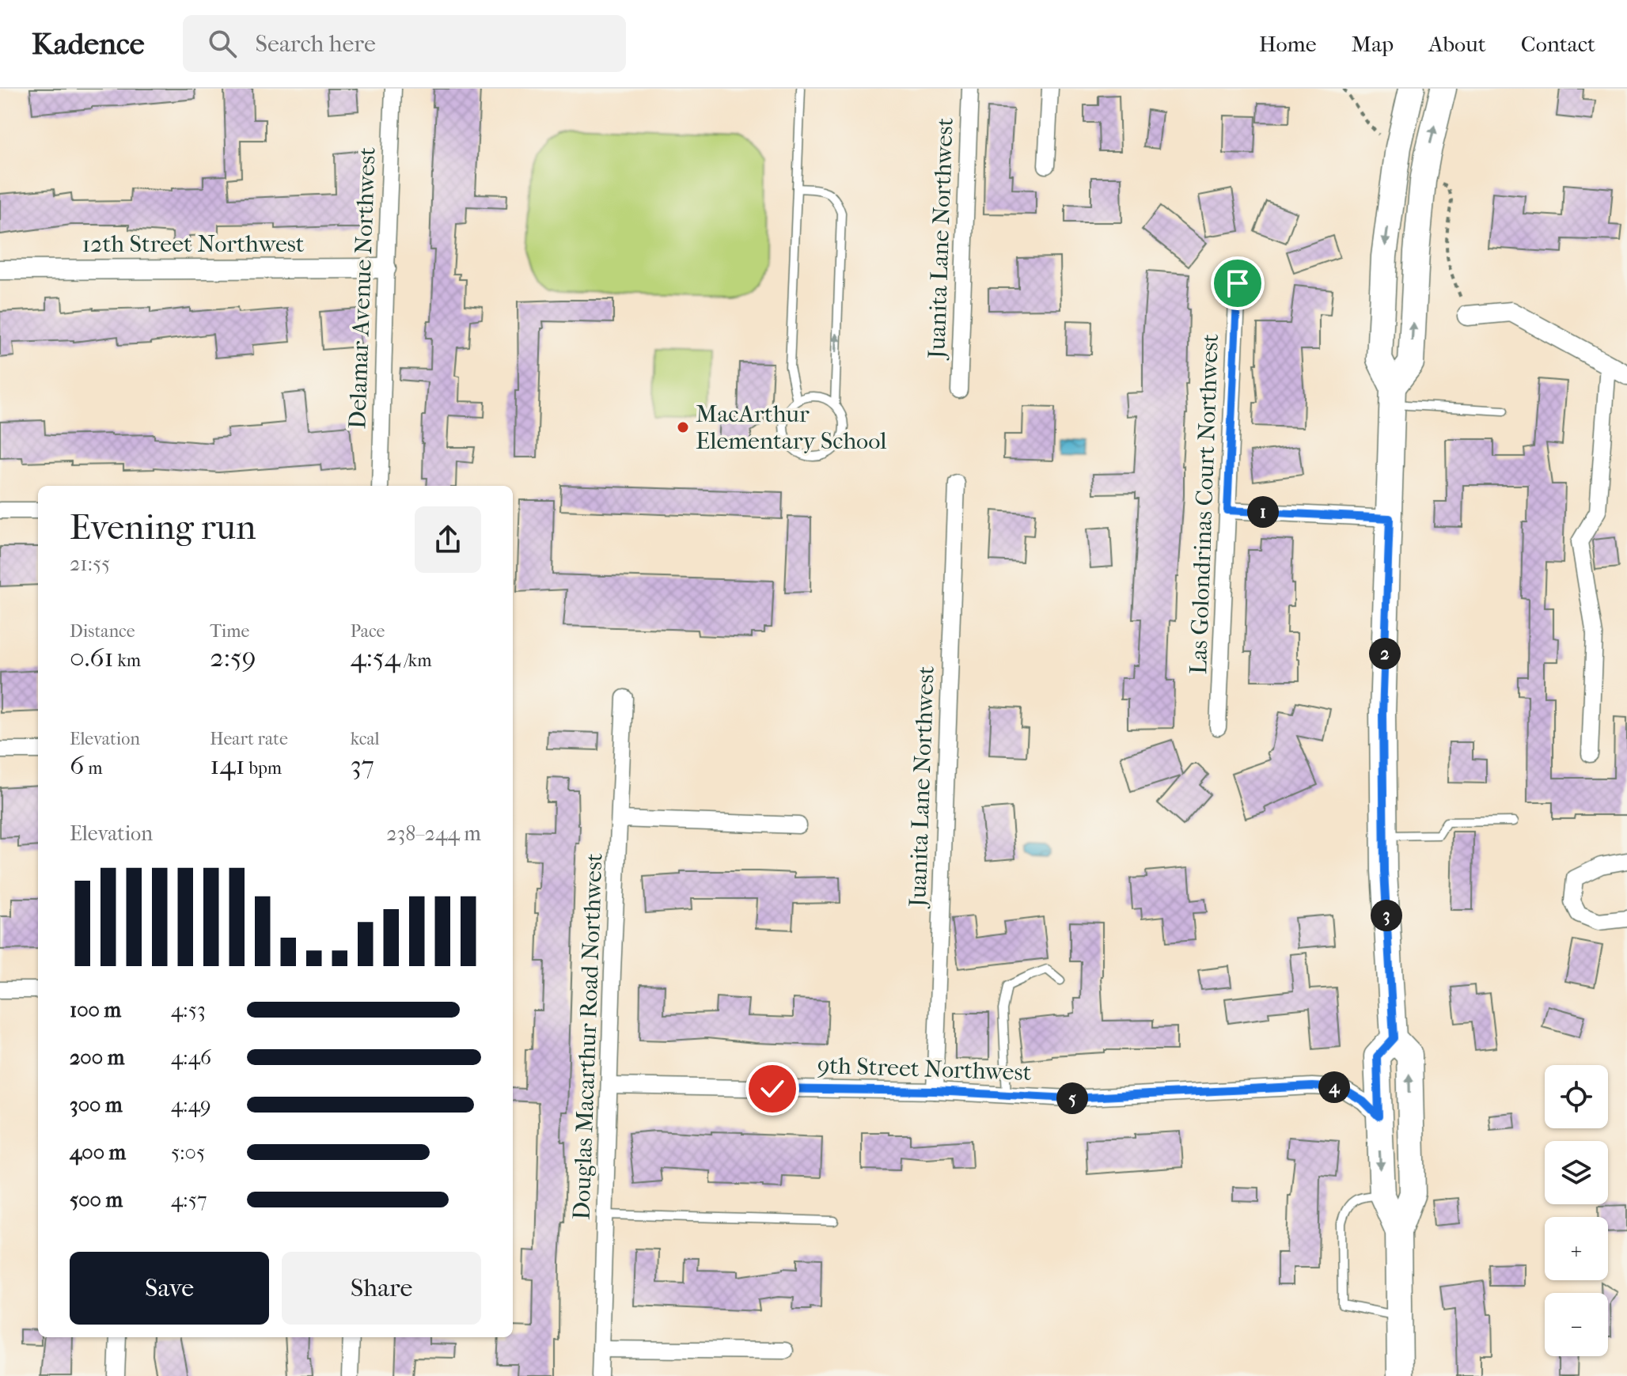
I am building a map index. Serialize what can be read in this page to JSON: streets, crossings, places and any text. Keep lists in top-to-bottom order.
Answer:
{
  "streets": {
    "street": [
      "Juanita Lane Northwest",
      "12th Street Northwest",
      "Delamar Avenue Northwest",
      "Las Golondrinas Court Northwest",
      "Douglas Macarthur Road Northwest",
      "9th Street Northwest"
    ]
  },
  "crossings": [
    ["Juanita Lane Northwest", "9th Street Northwest"],
    ["12th Street Northwest", "Delamar Avenue Northwest"],
    ["Douglas Macarthur Road Northwest", "9th Street Northwest"]
  ],
  "places": ["MacArthur Elementary School"],
  "page": {
    "header": "Kadence",
    "search": "Search here",
    "nav": [
      "Home",
      "Map",
      "About",
      "Contact"
    ],
    "heading": ["Evening run", "21:55"],
    "pins": [
      "1",
      "2",
      "3",
      "4",
      "5"
    ],
    "stats": [
      ["Distance", "0.61 km"],
      ["Time", "2:59"],
      ["Pace", "4:54 /km"],
      ["Elevation", "6 m"],
      ["Heart rate", "141 bpm"],
      ["kcal", "37"]
    ],
    "chart": ["Elevation", "238–244 m"],
    "list": [
      {
        "name": "100 m",
        "note": "4:53"
      },
      {
        "name": "200 m",
        "note": "4:46"
      },
      {
        "name": "300 m",
        "note": "4:49"
      },
      {
        "name": "400 m",
        "note": "5:05"
      },
      {
        "name": "500 m",
        "note": "4:57"
      }
    ],
    "map_buttons": ["+", "−"],
    "buttons": ["Save", "Share"]
  }
}
